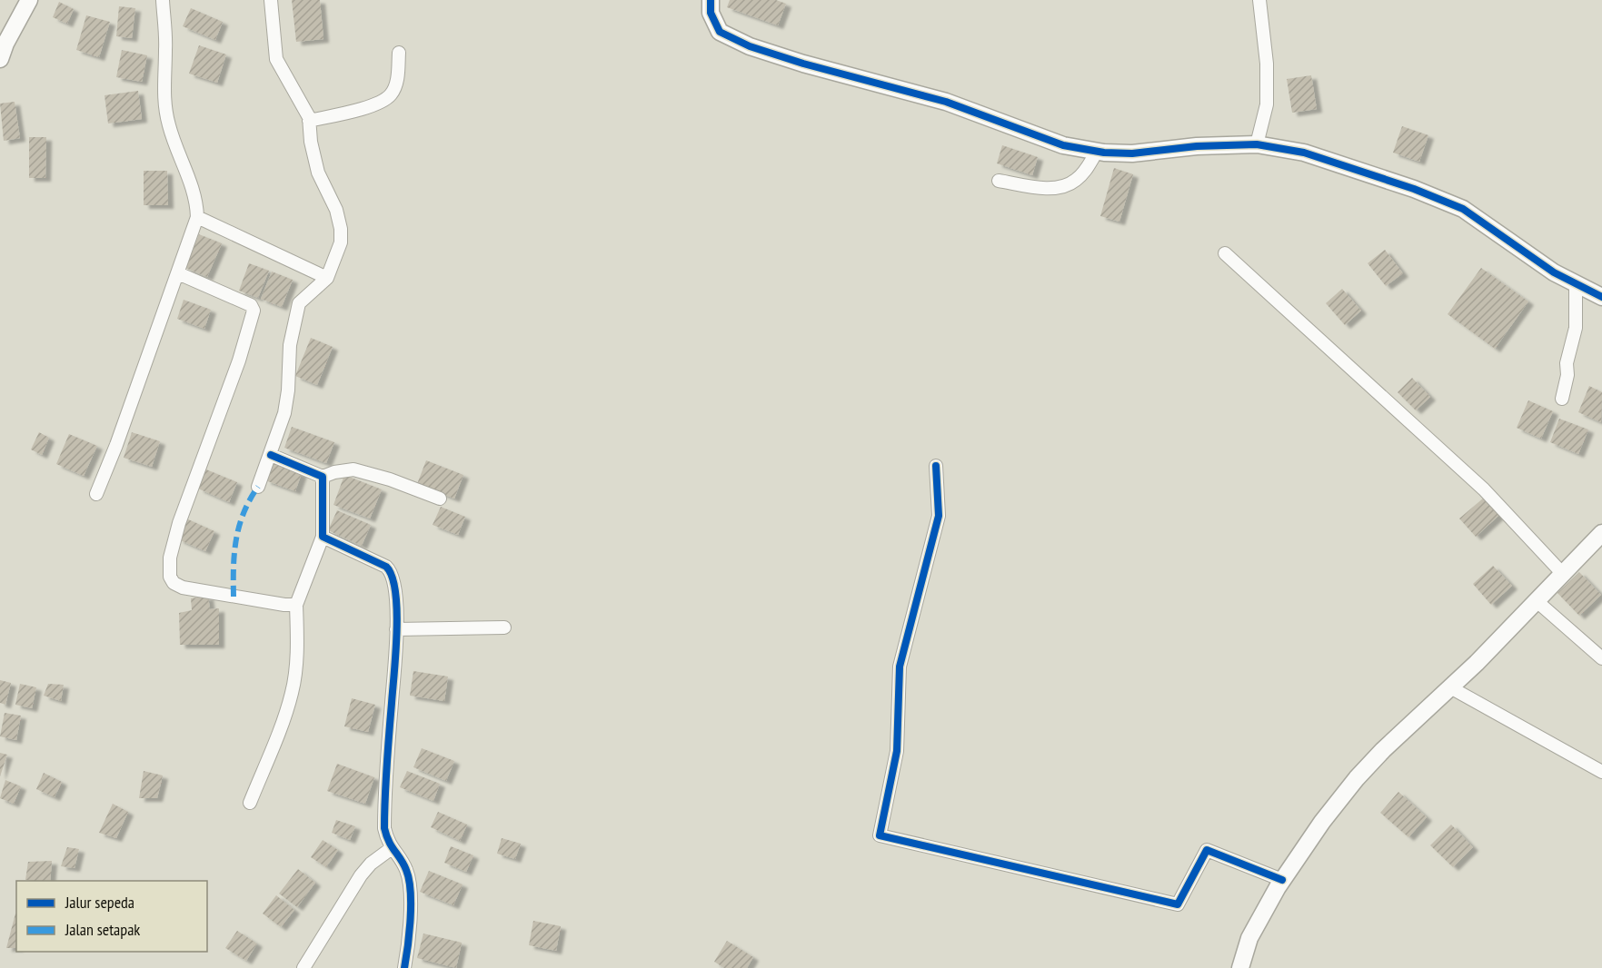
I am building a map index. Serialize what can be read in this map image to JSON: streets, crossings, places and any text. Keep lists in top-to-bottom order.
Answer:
{
  "legend": ["Jalur sepeda", "Jalan setapak"]
}
